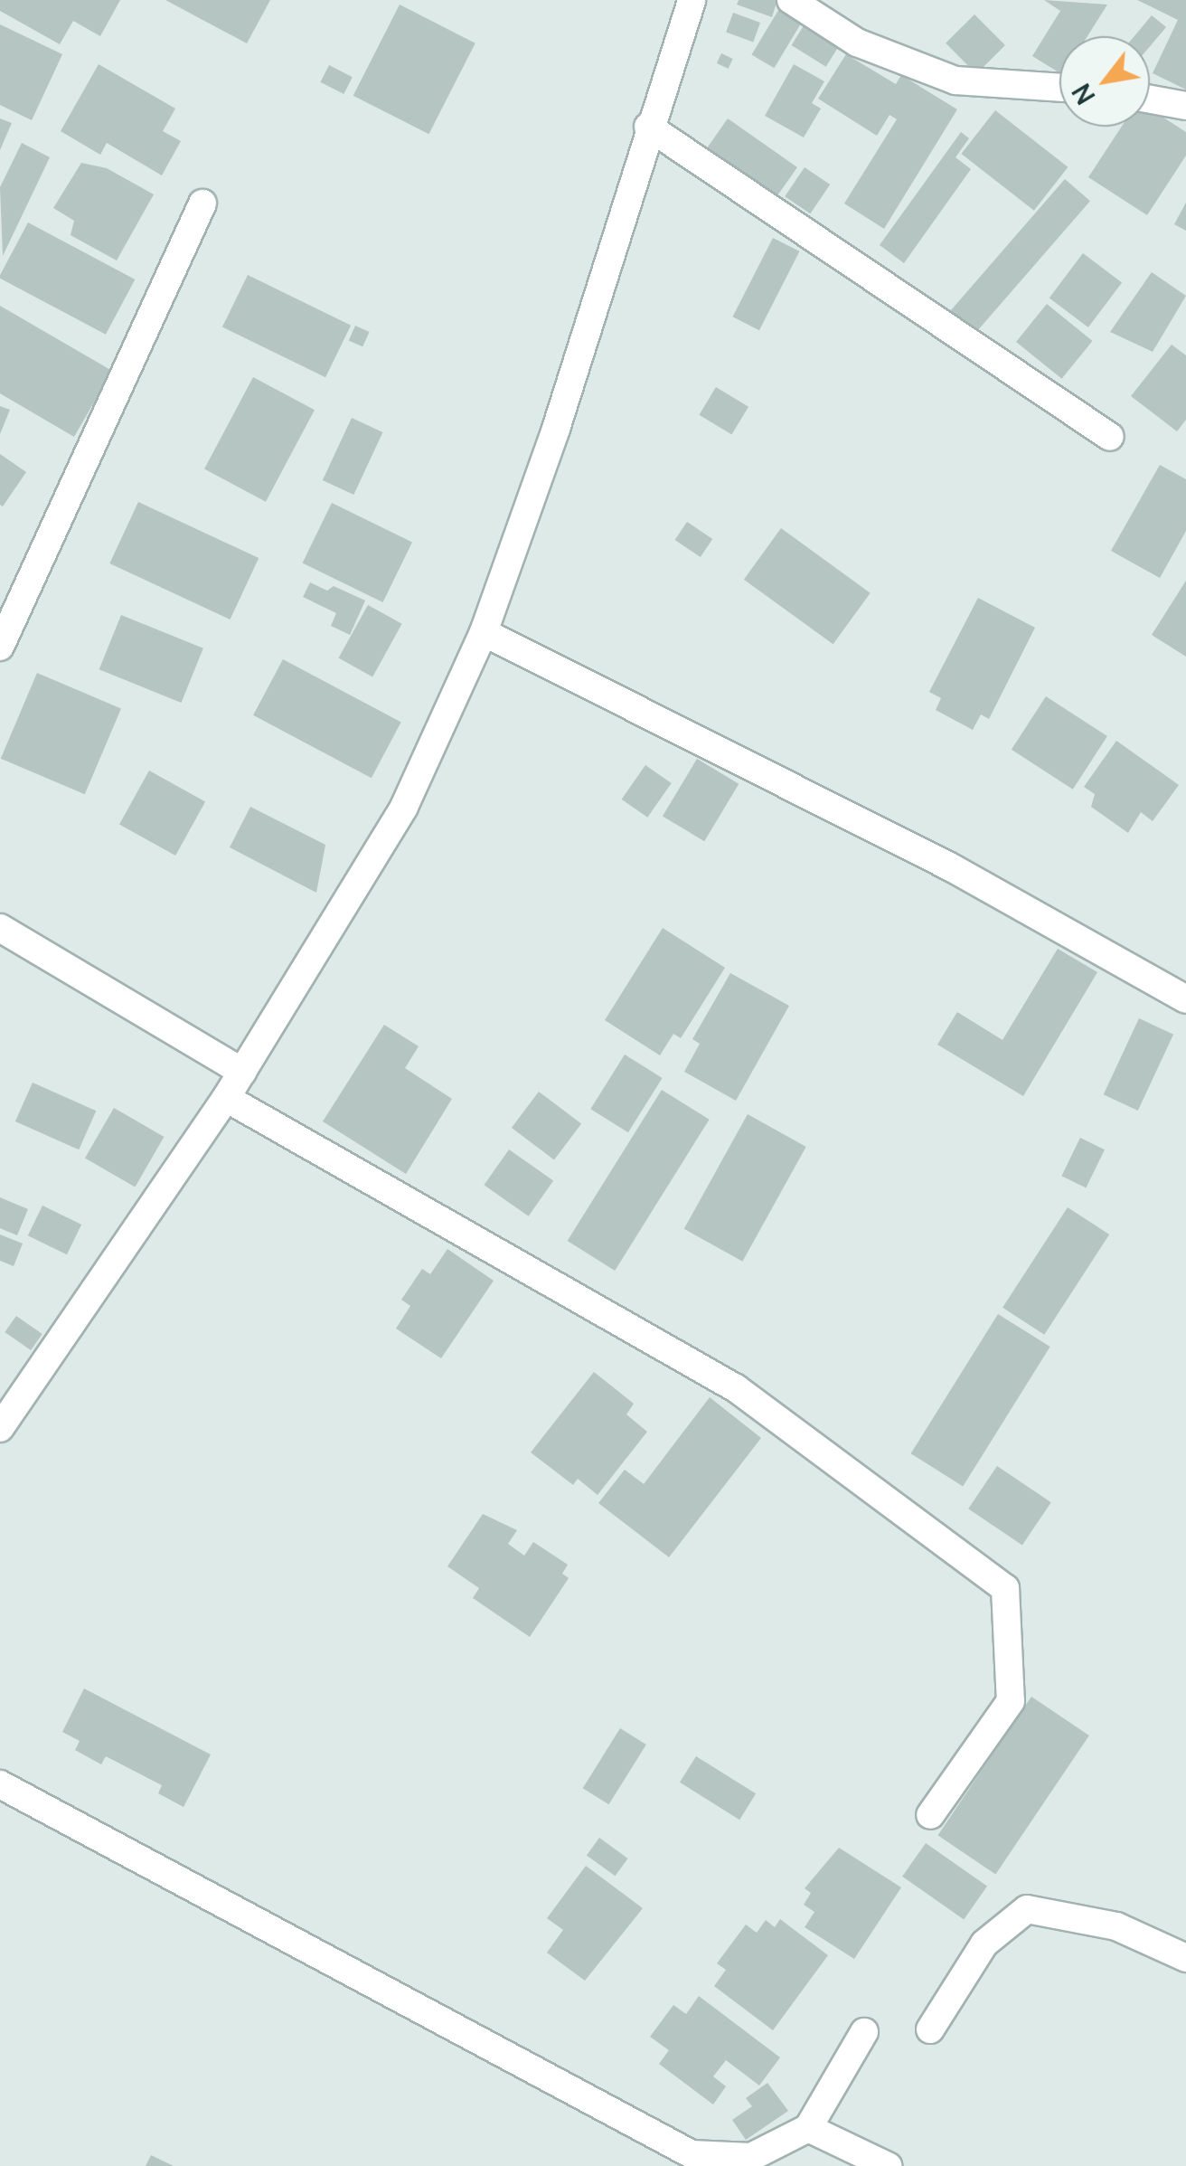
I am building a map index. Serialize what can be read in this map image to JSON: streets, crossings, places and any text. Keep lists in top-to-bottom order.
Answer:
{
  "north": "bottom left"
}
